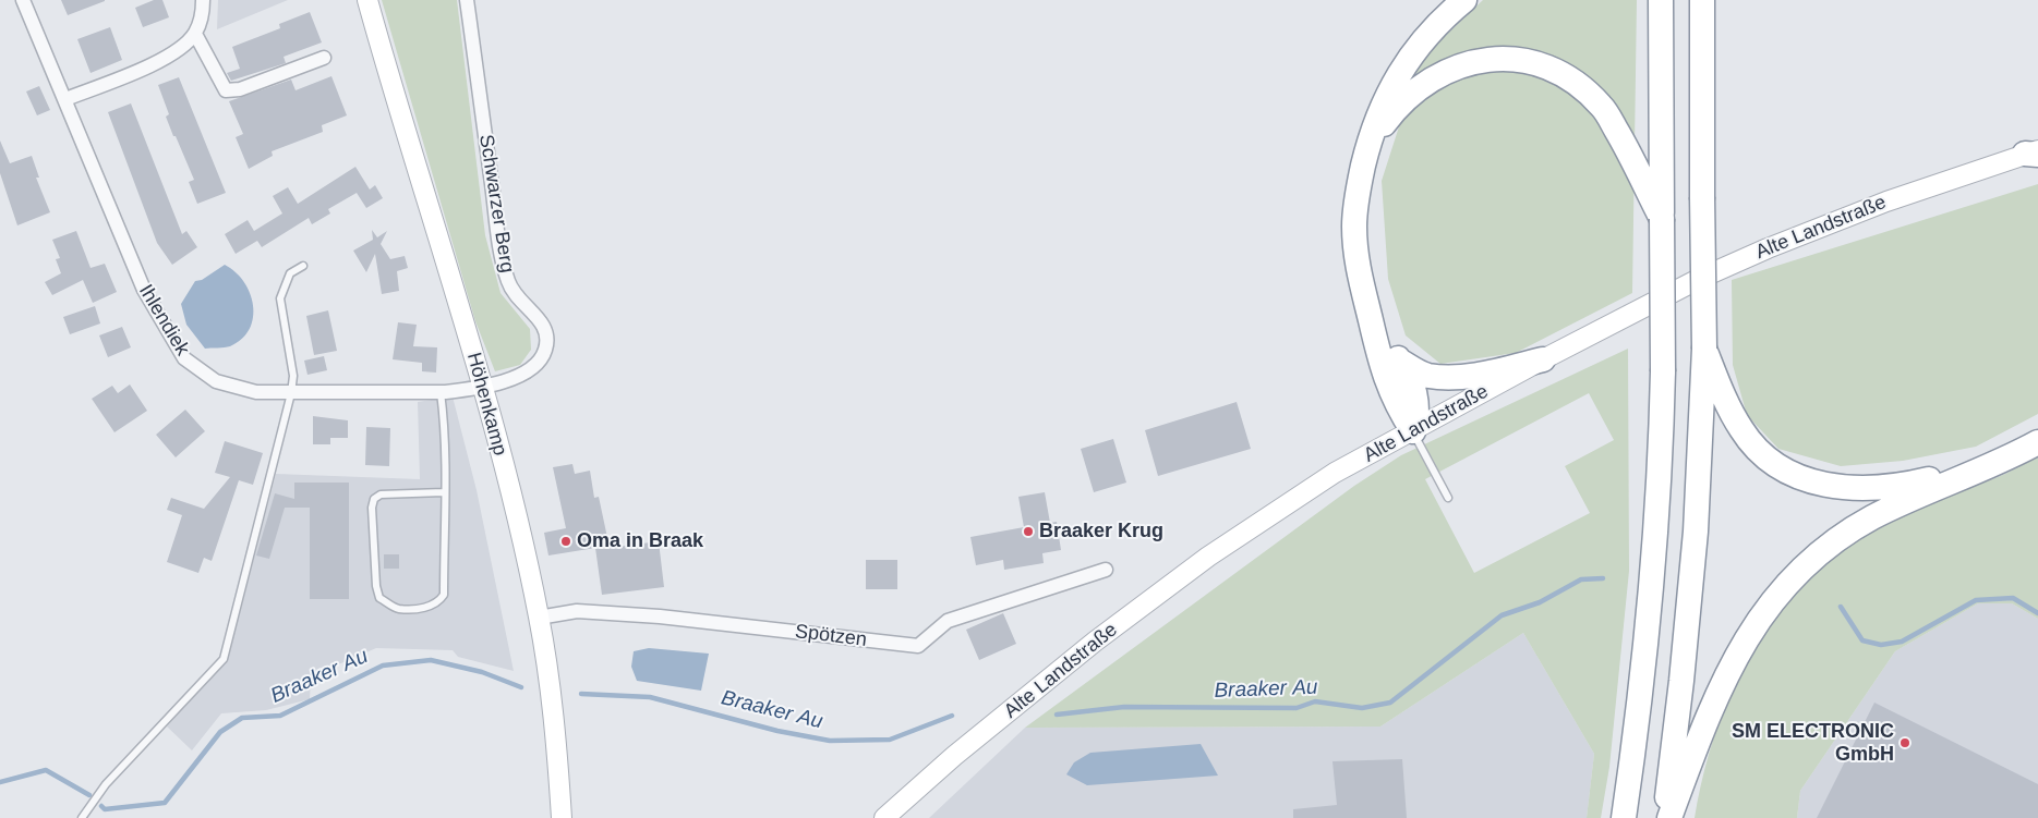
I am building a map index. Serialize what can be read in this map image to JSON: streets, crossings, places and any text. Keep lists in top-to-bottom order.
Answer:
{
  "streets": {
    "main road": ["Alte Landstraße", "Höhenkamp"],
    "street": ["Schwarzer Berg", "Ihlendiek", "Spötzen"]
  },
  "crossings": [
    ["Schwarzer Berg", "Ihlendiek"],
    ["Schwarzer Berg", "Höhenkamp"],
    ["Ihlendiek", "Höhenkamp"],
    ["Höhenkamp", "Spötzen"]
  ],
  "water": ["Braaker Au"],
  "places": ["Braaker Krug", "Oma in Braak", "SM ELECTRONIC GmbH"]
}
